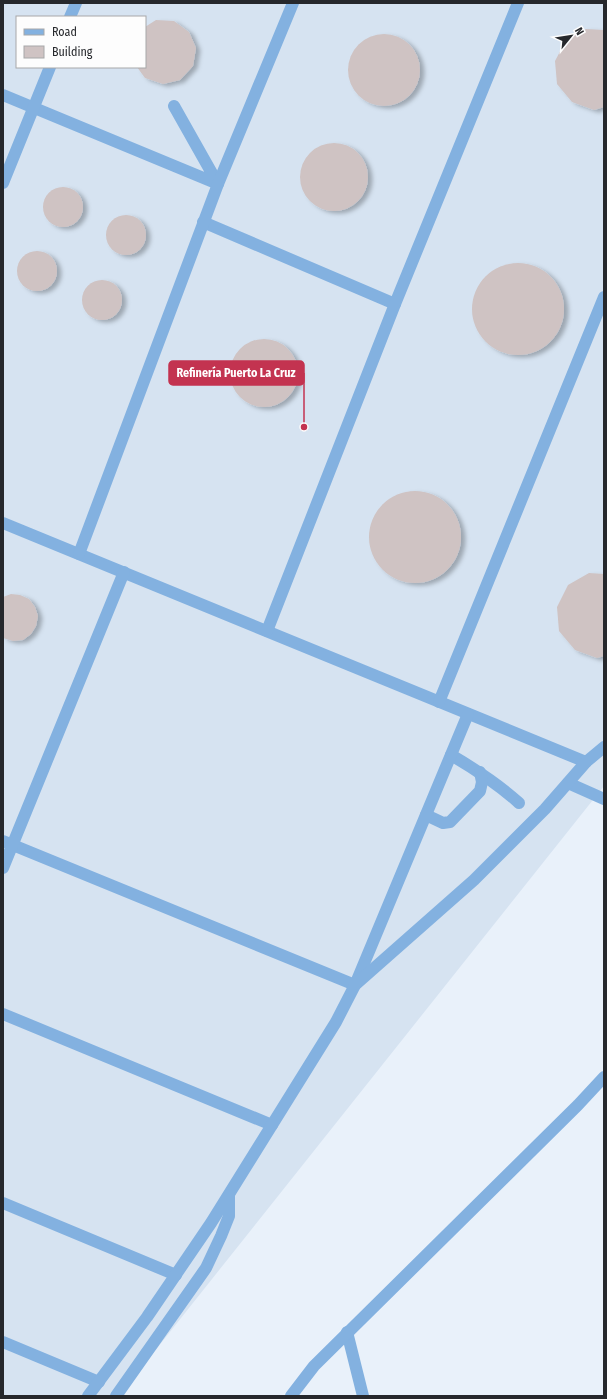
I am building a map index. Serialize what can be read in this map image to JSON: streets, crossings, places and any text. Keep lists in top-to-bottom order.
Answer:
{
  "places": ["Refinería Puerto La Cruz"],
  "legend": ["Road", "Building"],
  "north": "top right"
}
